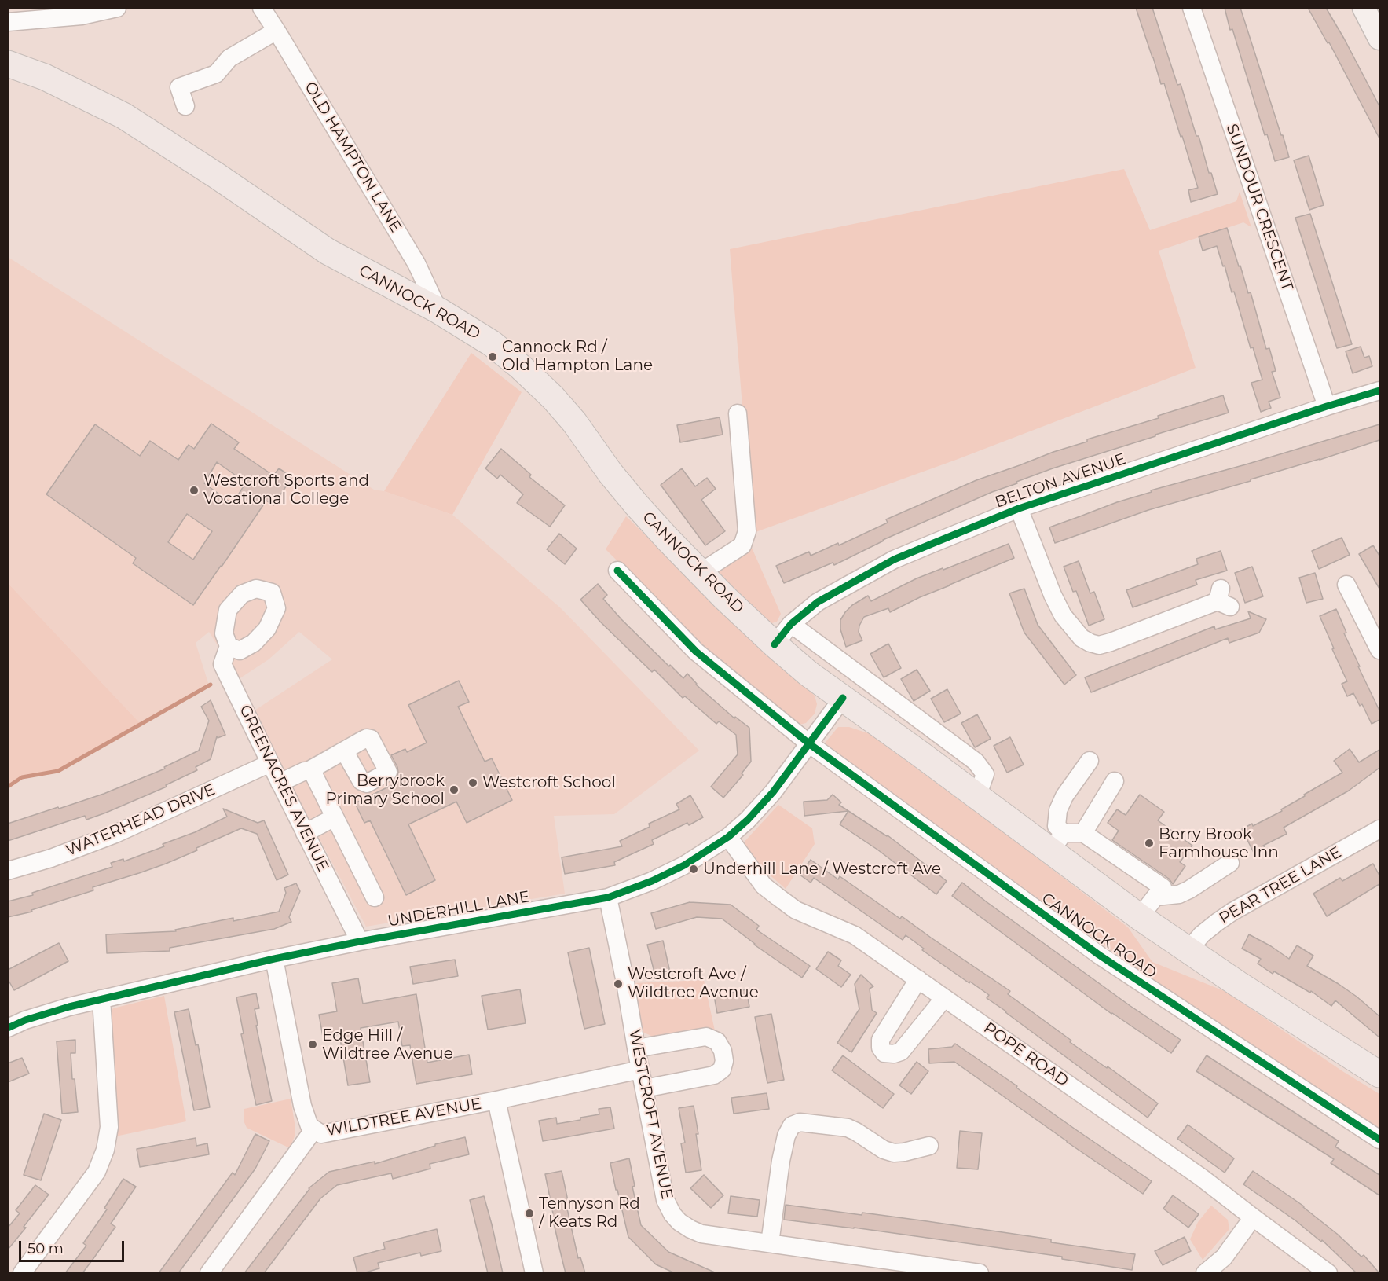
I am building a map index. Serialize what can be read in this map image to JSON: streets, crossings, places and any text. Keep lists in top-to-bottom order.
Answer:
{
  "streets": {
    "highway": ["CANNOCK ROAD"],
    "street": [
      "OLD HAMPTON LANE",
      "SUNDOUR CRESCENT",
      "BELTON AVENUE",
      "GREENACRES AVENUE",
      "WATERHEAD DRIVE",
      "PEAR TREE LANE",
      "UNDERHILL LANE",
      "POPE ROAD",
      "WESTCROFT AVENUE",
      "WILDTREE AVENUE"
    ]
  },
  "crossings": [
    ["OLD HAMPTON LANE", "CANNOCK ROAD"],
    ["SUNDOUR CRESCENT", "BELTON AVENUE"],
    ["CANNOCK ROAD", "BELTON AVENUE"],
    ["CANNOCK ROAD", "PEAR TREE LANE"],
    ["CANNOCK ROAD", "UNDERHILL LANE"],
    ["GREENACRES AVENUE", "WATERHEAD DRIVE"],
    ["GREENACRES AVENUE", "UNDERHILL LANE"],
    ["UNDERHILL LANE", "POPE ROAD"],
    ["UNDERHILL LANE", "WESTCROFT AVENUE"],
    ["WESTCROFT AVENUE", "WILDTREE AVENUE"]
  ],
  "places": [
    "Cannock Rd / Old Hampton Lane",
    "Westcroft Sports and Vocational College",
    "Westcroft School",
    "Berrybrook Primary School",
    "Berry Brook Farmhouse Inn",
    "Underhill Lane / Westcroft Ave",
    "Westcroft Ave / Wildtree Avenue",
    "Edge Hill / Wildtree Avenue",
    "Tennyson Rd / Keats Rd"
  ],
  "scale_bar": "50 m"
}
